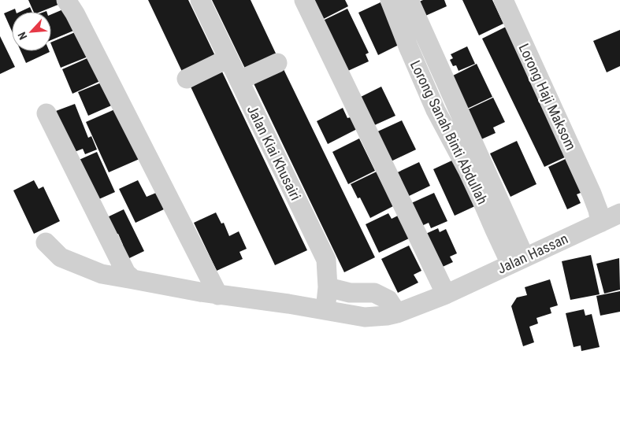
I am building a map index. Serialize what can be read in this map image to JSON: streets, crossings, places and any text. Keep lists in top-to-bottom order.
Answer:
{
  "streets": {
    "street": [
      "Lorong Haji Maksom",
      "Lorong Sanah Binti Abdullah",
      "Jalan Kiai Khusairi",
      "Jalan Hassan"
    ]
  },
  "crossings": [
    ["Lorong Haji Maksom", "Jalan Hassan"],
    ["Lorong Sanah Binti Abdullah", "Jalan Hassan"],
    ["Jalan Kiai Khusairi", "Jalan Hassan"]
  ],
  "north": "bottom left"
}
